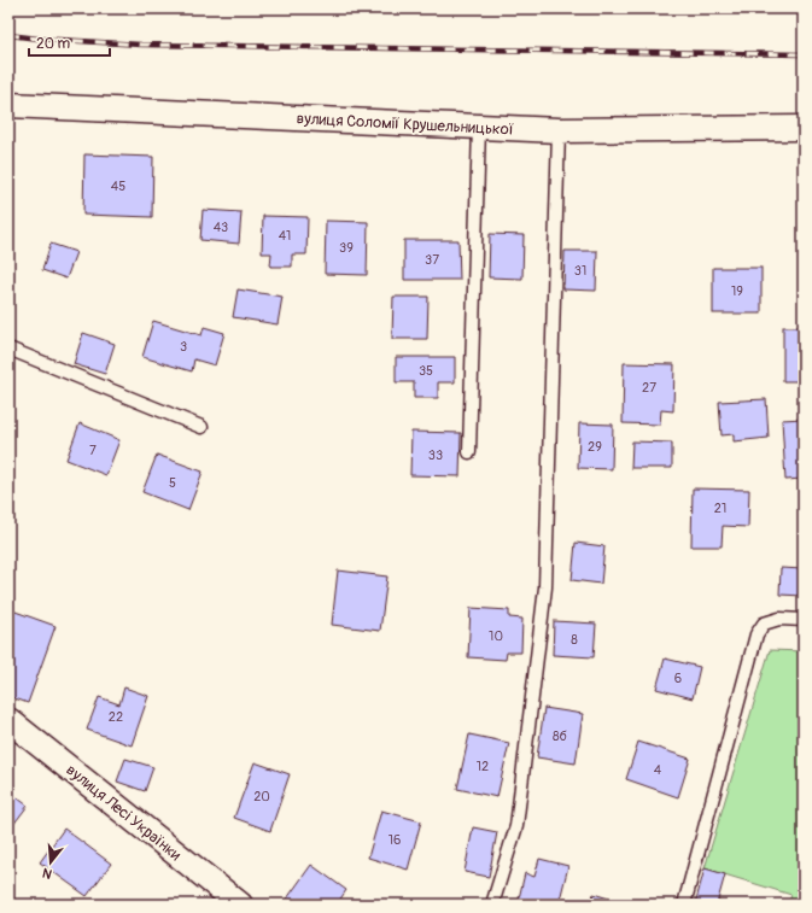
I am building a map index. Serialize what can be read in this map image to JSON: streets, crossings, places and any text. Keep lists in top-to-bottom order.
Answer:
{
  "streets": {
    "street": ["вулиця Соломії Крушельницької", "вулиця Лесі Українки"]
  },
  "house_numbers": [
    "45",
    "43",
    "41",
    "39",
    "37",
    "31",
    "19",
    "3",
    "35",
    "27",
    "29",
    "7",
    "33",
    "5",
    "21",
    "10",
    "8",
    "6",
    "22",
    "8б",
    "12",
    "4",
    "20",
    "16"
  ],
  "scale_bar": "20 m",
  "north": "bottom"
}
